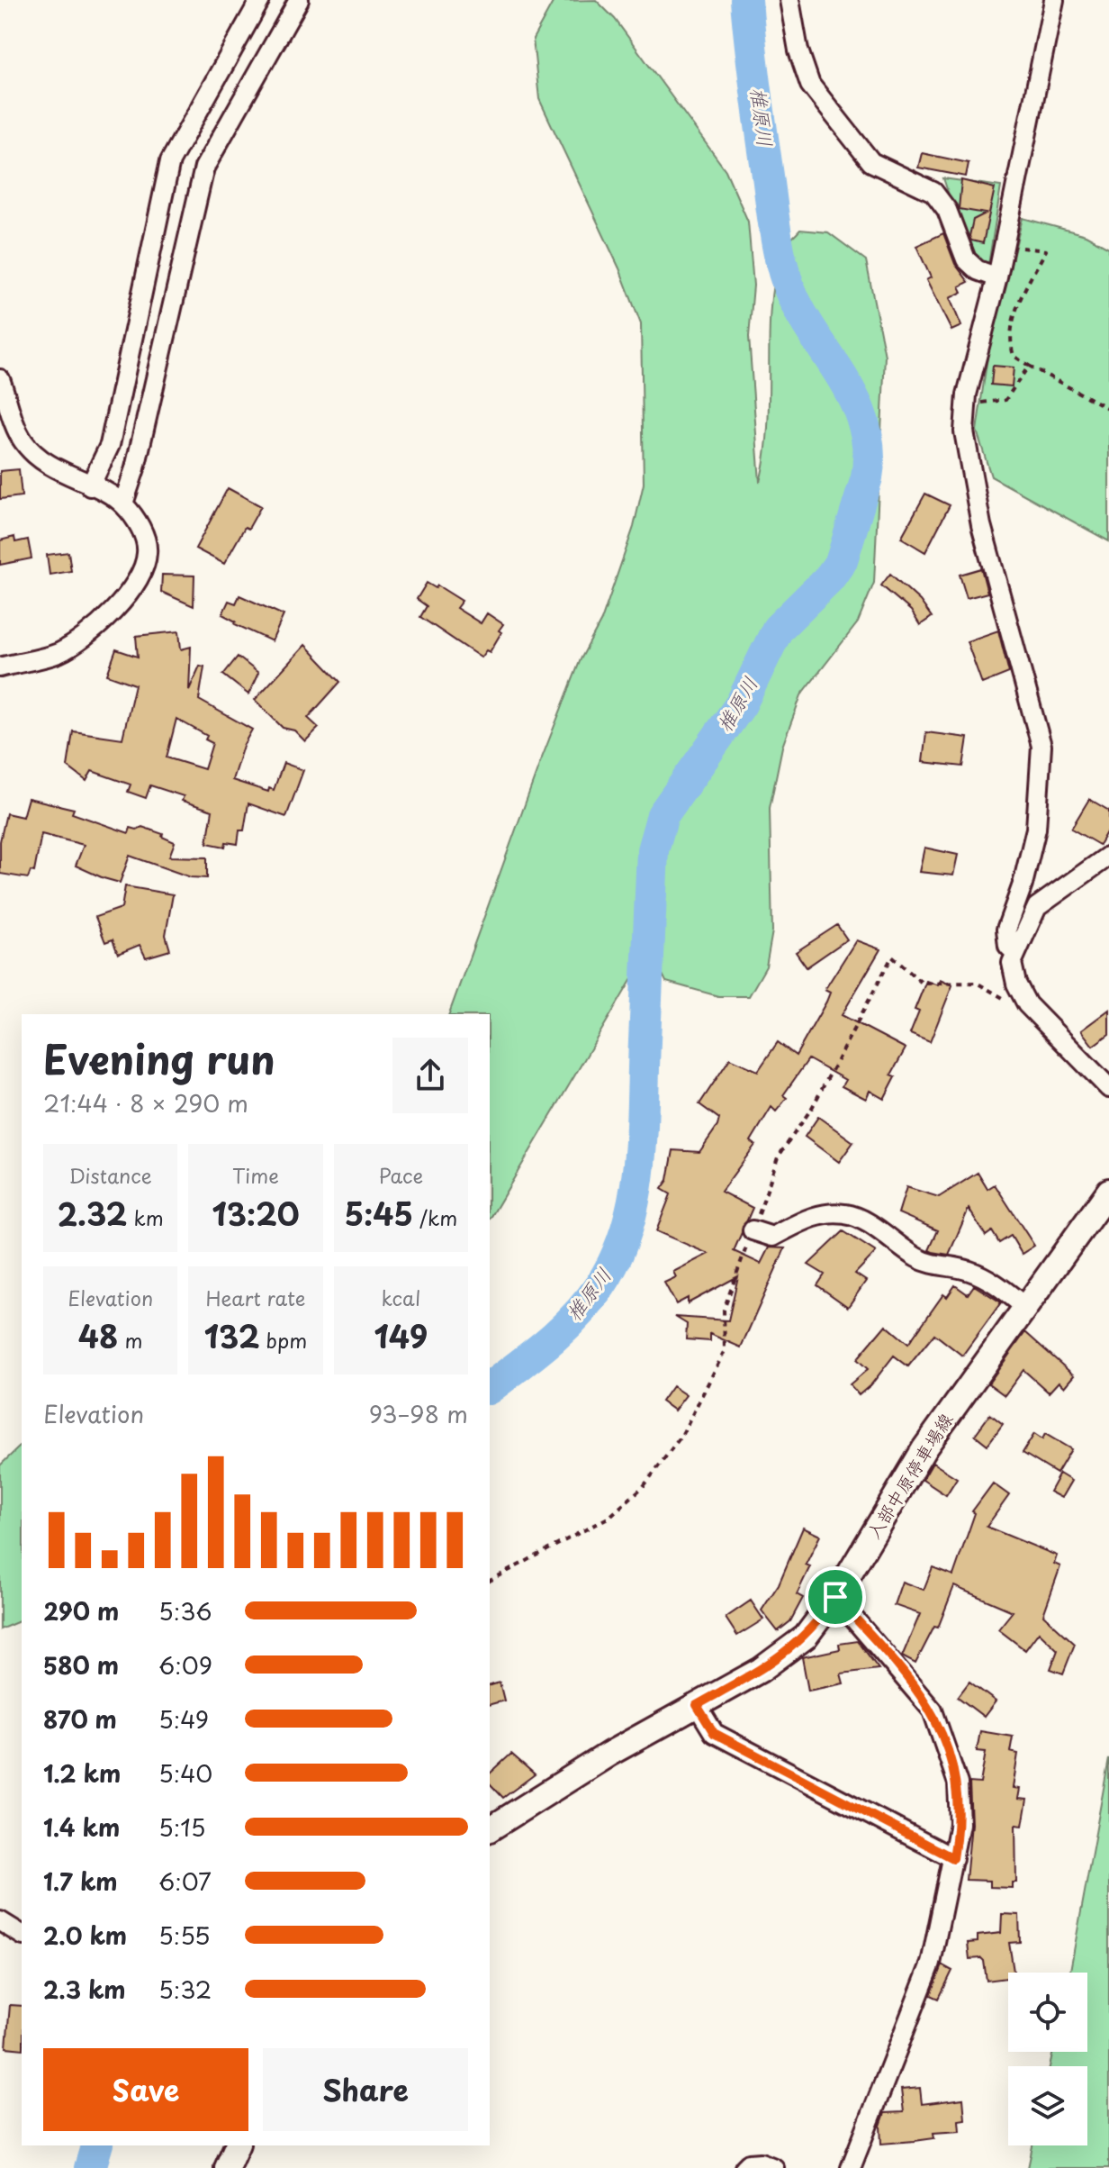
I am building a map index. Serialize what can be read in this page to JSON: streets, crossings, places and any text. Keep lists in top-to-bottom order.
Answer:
{
  "streets": {
    "main road": ["入部中原停車場線"]
  },
  "water": ["椎原川"],
  "page": {
    "heading": ["Evening run", "21:44 · 8 × 290 m"],
    "stats": [
      ["Distance", "2.32 km"],
      ["Time", "13:20"],
      ["Pace", "5:45 /km"],
      ["Elevation", "48 m"],
      ["Heart rate", "132 bpm"],
      ["kcal", "149"]
    ],
    "chart": ["Elevation", "93–98 m"],
    "list": [
      {
        "name": "290 m",
        "note": "5:36"
      },
      {
        "name": "580 m",
        "note": "6:09"
      },
      {
        "name": "870 m",
        "note": "5:49"
      },
      {
        "name": "1.2 km",
        "note": "5:40"
      },
      {
        "name": "1.4 km",
        "note": "5:15"
      },
      {
        "name": "1.7 km",
        "note": "6:07"
      },
      {
        "name": "2.0 km",
        "note": "5:55"
      },
      {
        "name": "2.3 km",
        "note": "5:32"
      }
    ],
    "buttons": ["Save", "Share"]
  }
}
